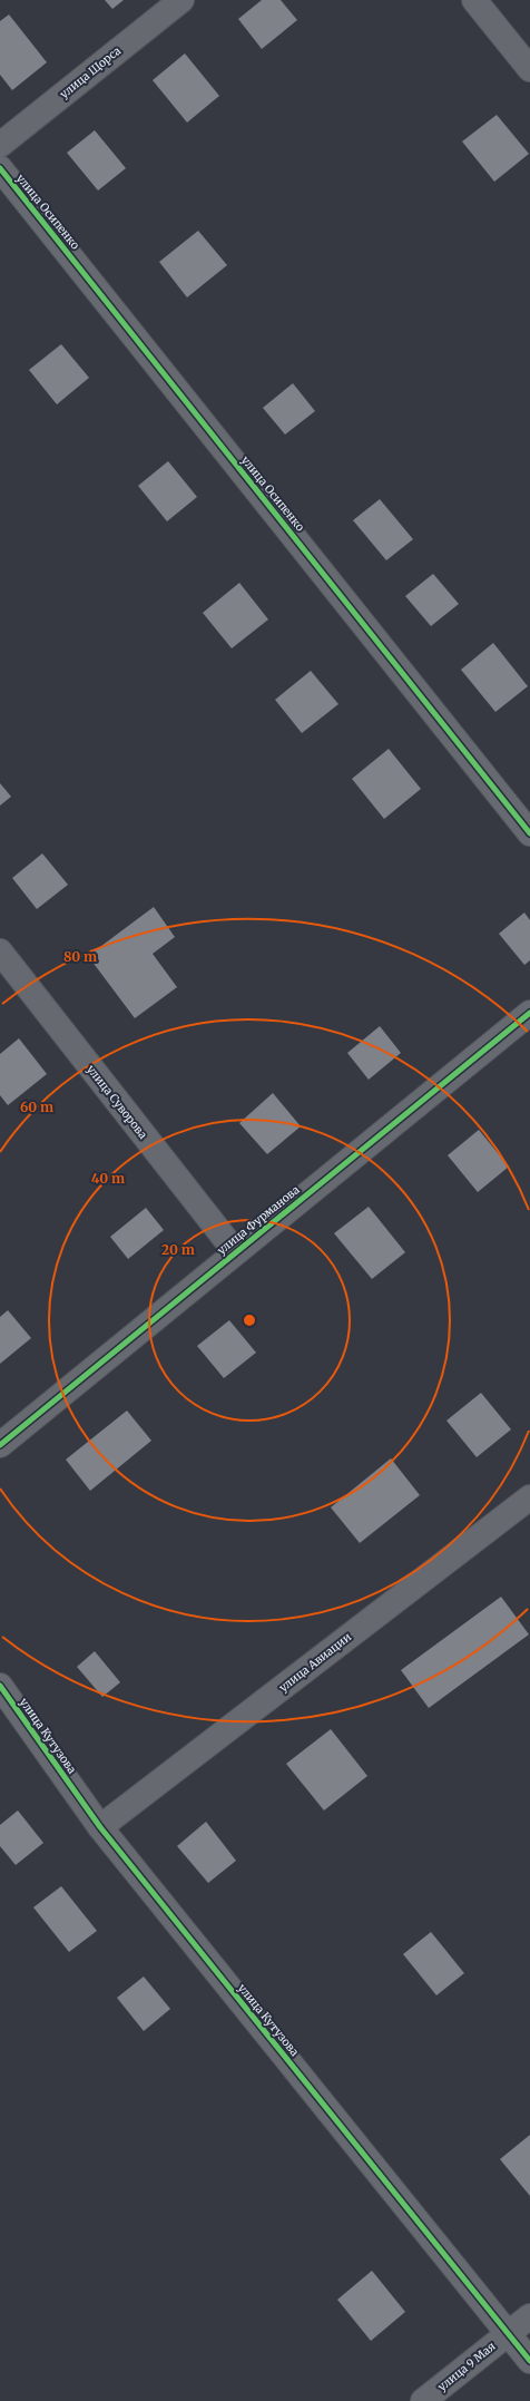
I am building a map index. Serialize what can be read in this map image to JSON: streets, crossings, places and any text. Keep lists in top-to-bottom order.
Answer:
{
  "streets": {
    "street": [
      "улица Щорса",
      "улица Осипенко",
      "улица Суворова",
      "улица Фурманова",
      "улица Авиации",
      "улица Кутузова",
      "улица 9 Мая"
    ]
  },
  "crossings": [
    ["улица Суворова", "улица Фурманова"],
    ["улица Авиации", "улица Кутузова"],
    ["улица Кутузова", "улица 9 Мая"]
  ],
  "rings": [
    "80 m",
    "60 m",
    "40 m",
    "20 m"
  ]
}
